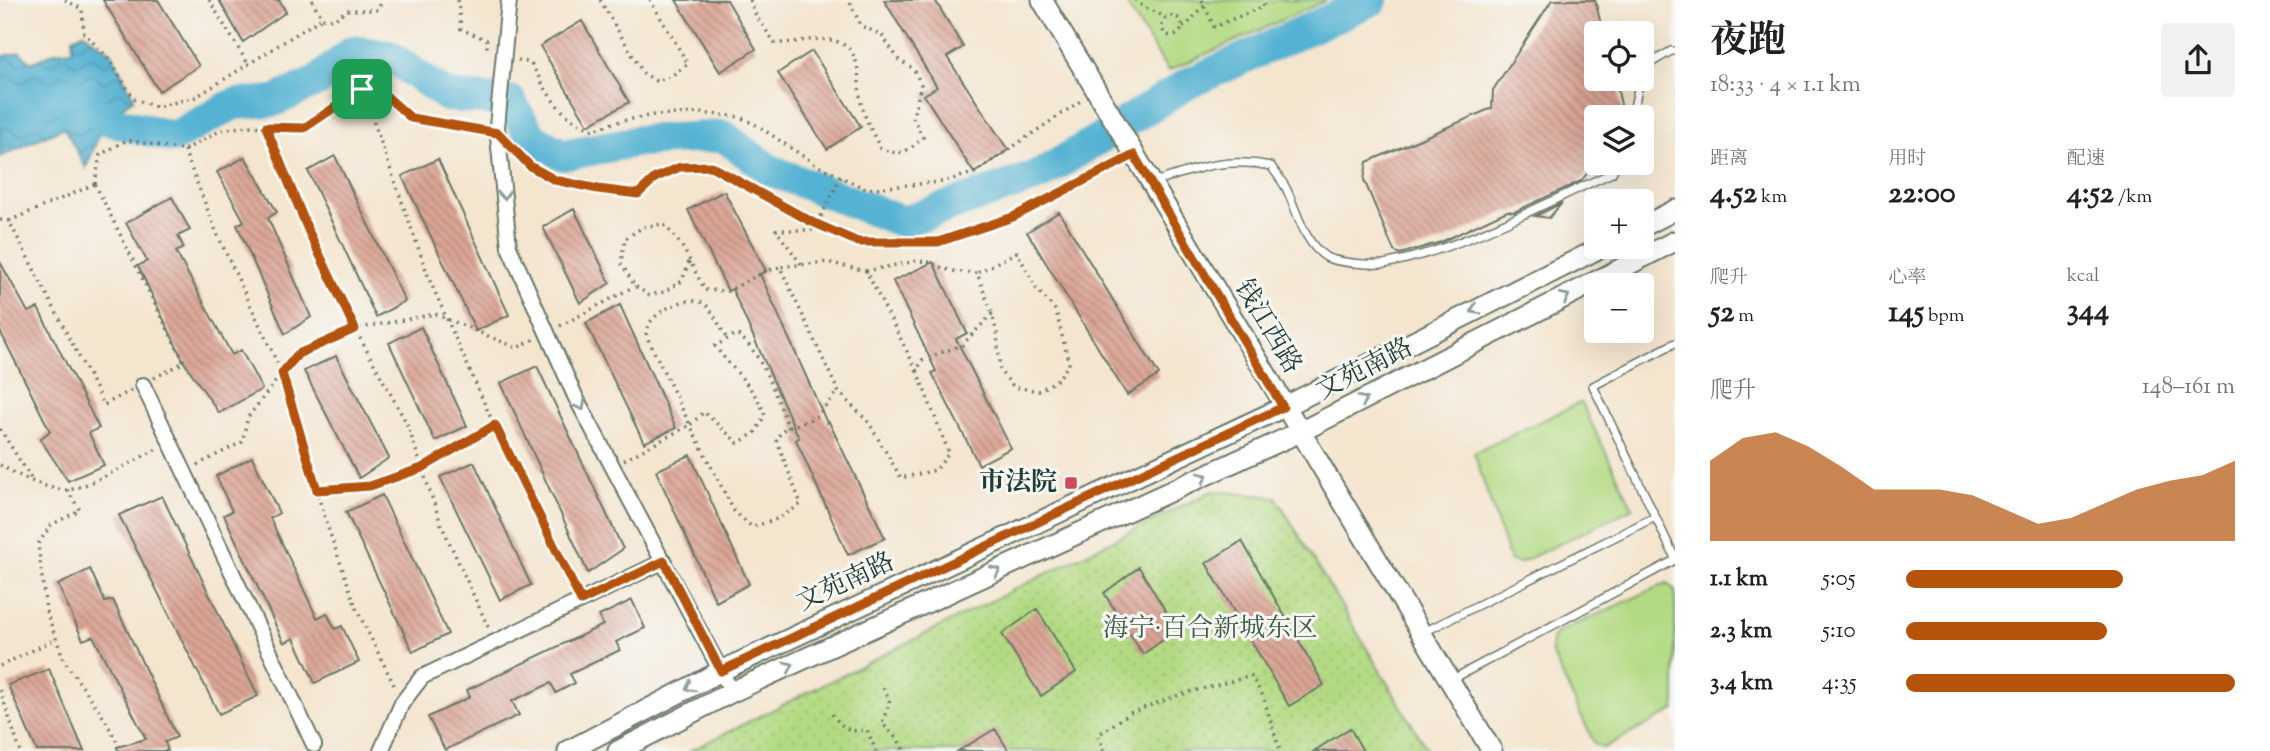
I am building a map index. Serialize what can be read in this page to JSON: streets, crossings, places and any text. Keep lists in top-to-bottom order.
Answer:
{
  "streets": {
    "main road": ["钱江西路", "文苑南路"]
  },
  "crossings": [
    ["钱江西路", "文苑南路"]
  ],
  "parks": ["海宁·百合新城东区"],
  "places": {
    "transit": ["市法院"]
  },
  "page": {
    "heading": ["夜跑", "18:33 · 4 × 1.1 km"],
    "map_buttons": ["+", "−"],
    "stats": [
      ["距离", "4.52 km"],
      ["用时", "22:00"],
      ["配速", "4:52 /km"],
      ["爬升", "52 m"],
      ["心率", "145 bpm"],
      ["kcal", "344"]
    ],
    "chart": ["爬升", "148–161 m"],
    "list": [
      {
        "name": "1.1 km",
        "note": "5:05"
      },
      {
        "name": "2.3 km",
        "note": "5:10"
      },
      {
        "name": "3.4 km",
        "note": "4:35"
      }
    ]
  }
}
